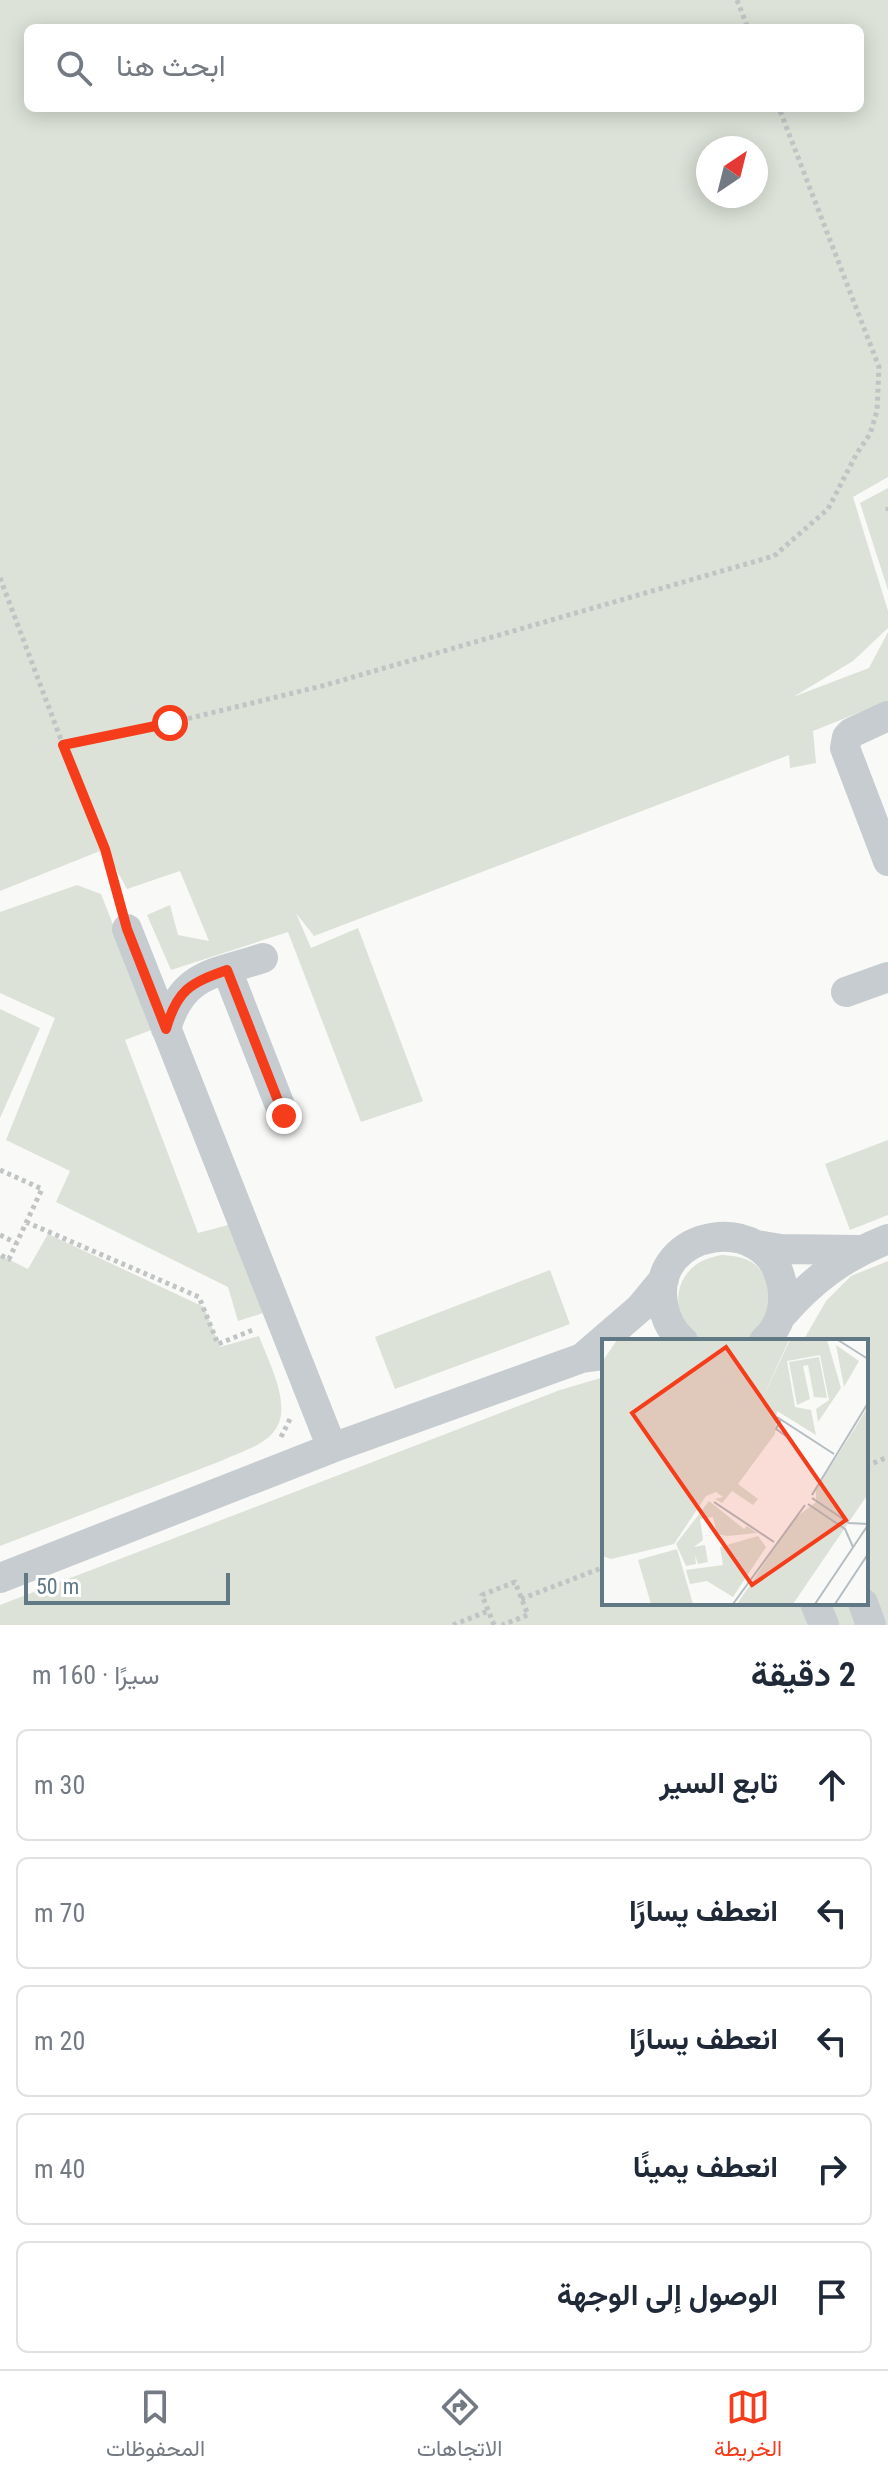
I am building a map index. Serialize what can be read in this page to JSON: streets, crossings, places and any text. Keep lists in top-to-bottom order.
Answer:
{
  "scale_bar": "50 m",
  "north": "top right",
  "page": {
    "search": "ابحث هنا",
    "scale": "50 m",
    "heading": ["2 دقيقة", "سيرًا · 160 m"],
    "list": [
      ["تابع السير", "30 m"],
      ["انعطف يسارًا", "70 m"],
      ["انعطف يسارًا", "20 m"],
      ["انعطف يمينًا", "40 m"],
      "الوصول إلى الوجهة"
    ],
    "nav": ["الخريطة", "الاتجاهات", "المحفوظات"]
  }
}
